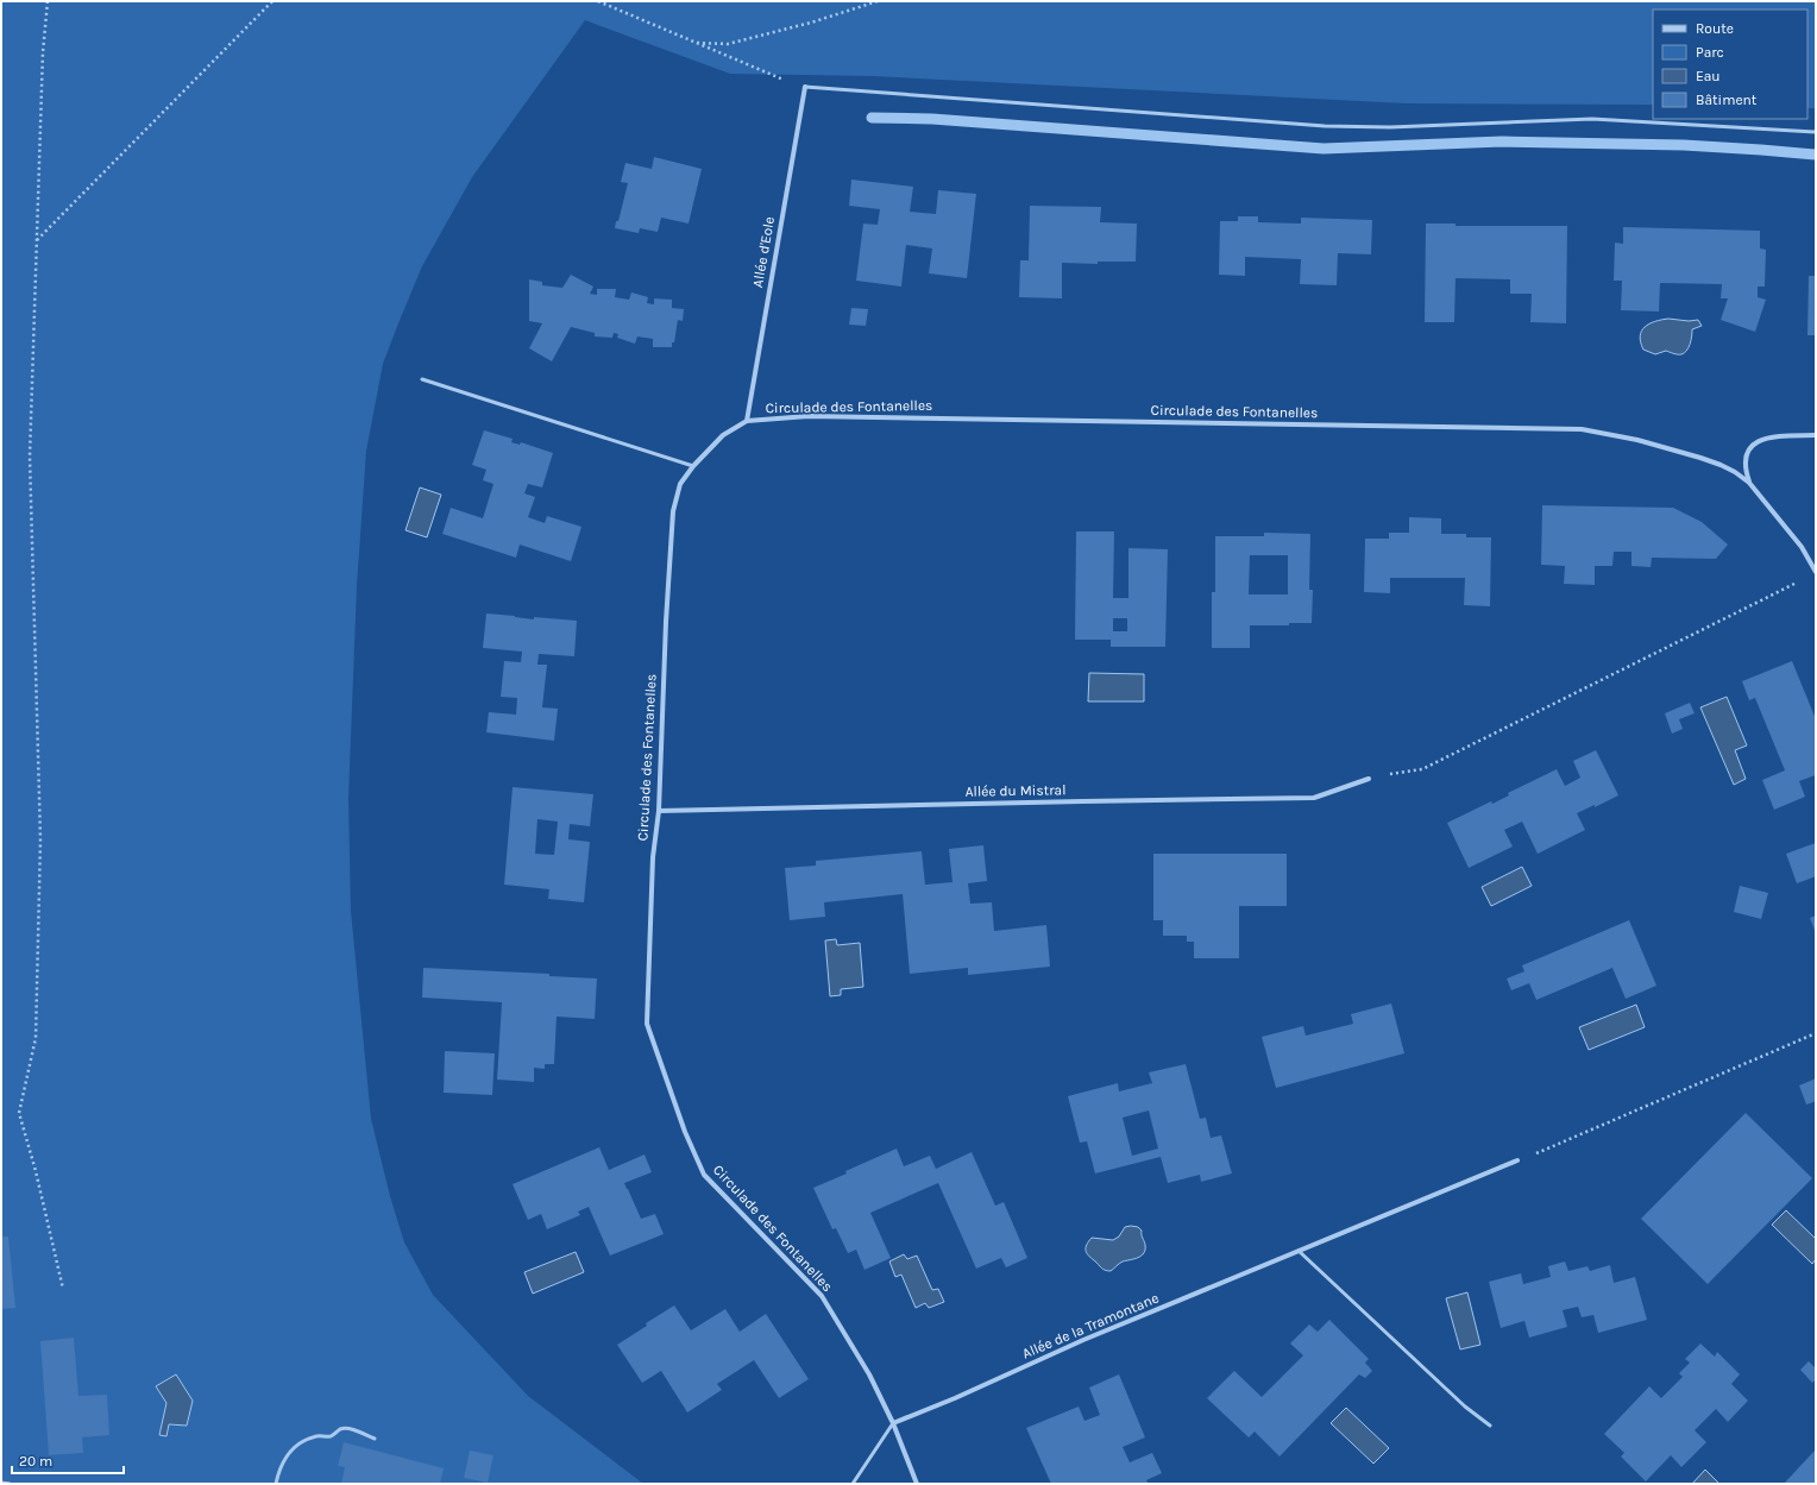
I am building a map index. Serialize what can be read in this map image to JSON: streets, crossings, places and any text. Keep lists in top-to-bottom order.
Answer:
{
  "streets": {
    "street": [
      "Allée d'Eole",
      "Circulade des Fontanelles",
      "Allée du Mistral",
      "Allée de la Tramontane"
    ]
  },
  "crossings": [
    ["Allée d'Eole", "Circulade des Fontanelles"],
    ["Circulade des Fontanelles", "Allée du Mistral"],
    ["Circulade des Fontanelles", "Allée de la Tramontane"]
  ],
  "legend": [
    "Route",
    "Parc",
    "Eau",
    "Bâtiment"
  ],
  "scale_bar": "20 m"
}
